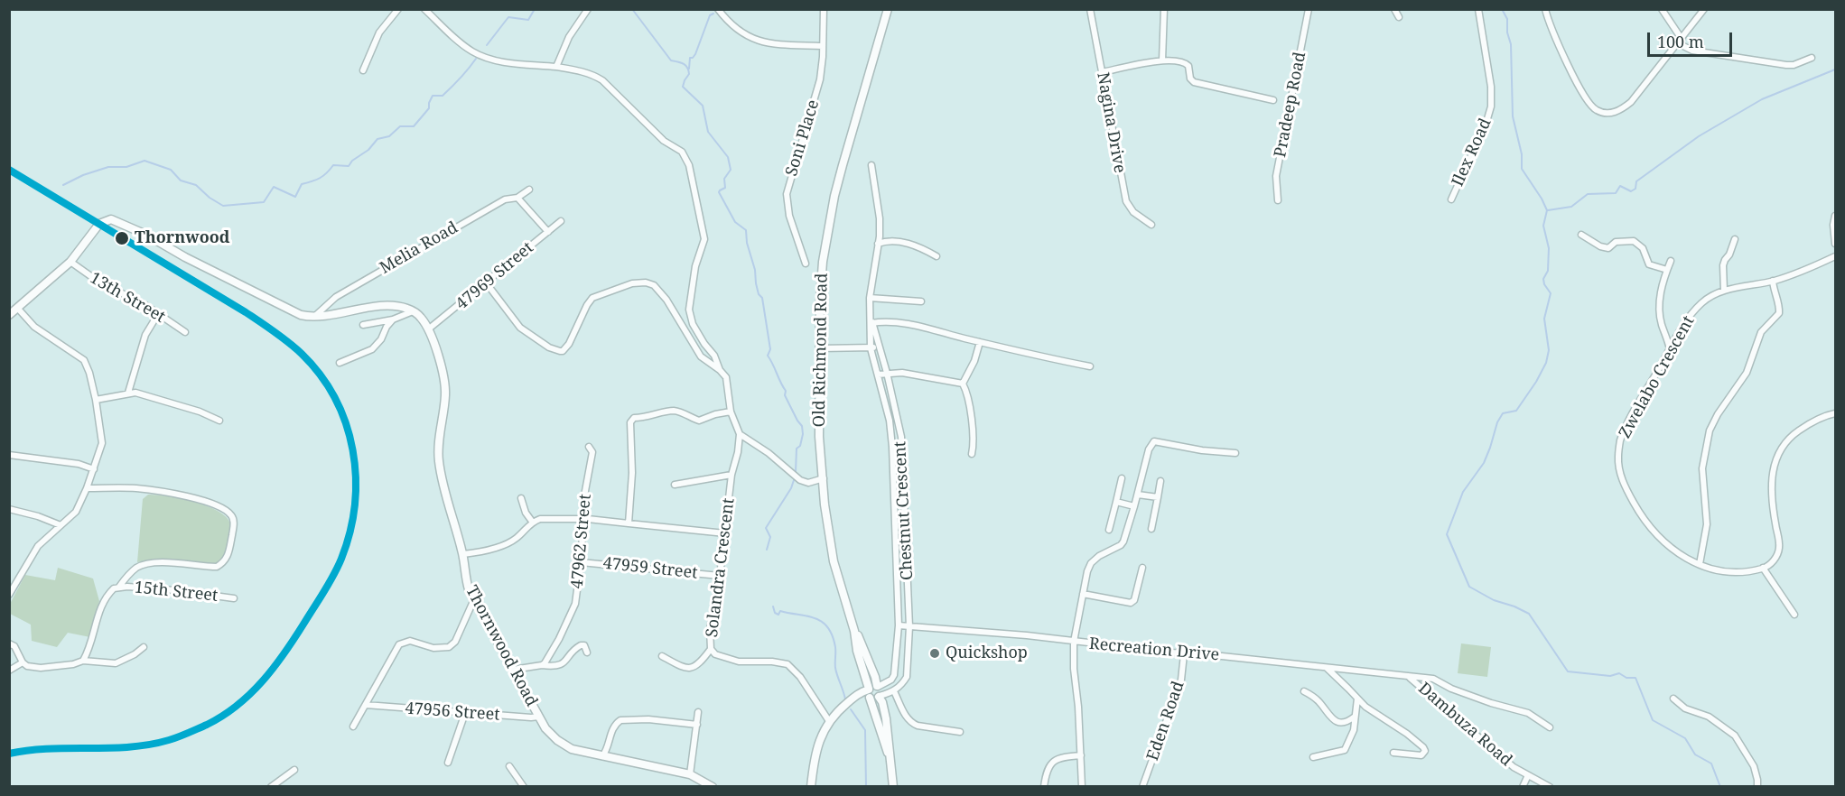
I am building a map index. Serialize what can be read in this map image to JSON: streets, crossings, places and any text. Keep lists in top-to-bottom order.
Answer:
{
  "streets": {
    "street": [
      "Pradeep Road",
      "Nagina Drive",
      "Soni Place",
      "Ilex Road",
      "Melia Road",
      "47969 Street",
      "13th Street",
      "Old Richmond Road",
      "Zwelabo Crescent",
      "Chestnut Crescent",
      "47962 Street",
      "Solandra Crescent",
      "47959 Street",
      "15th Street",
      "Thornwood Road",
      "Recreation Drive",
      "47956 Street",
      "Eden Road",
      "Dambuza Road"
    ]
  },
  "crossings": [
    ["47969 Street", "Thornwood Road"],
    ["Old Richmond Road", "Chestnut Crescent"],
    ["Chestnut Crescent", "Recreation Drive"],
    ["47962 Street", "47959 Street"],
    ["Solandra Crescent", "47959 Street"],
    ["Thornwood Road", "47956 Street"],
    ["Recreation Drive", "Eden Road"],
    ["Recreation Drive", "Dambuza Road"]
  ],
  "places": ["Thornwood", "Quickshop"],
  "scale_bar": "100 m"
}
